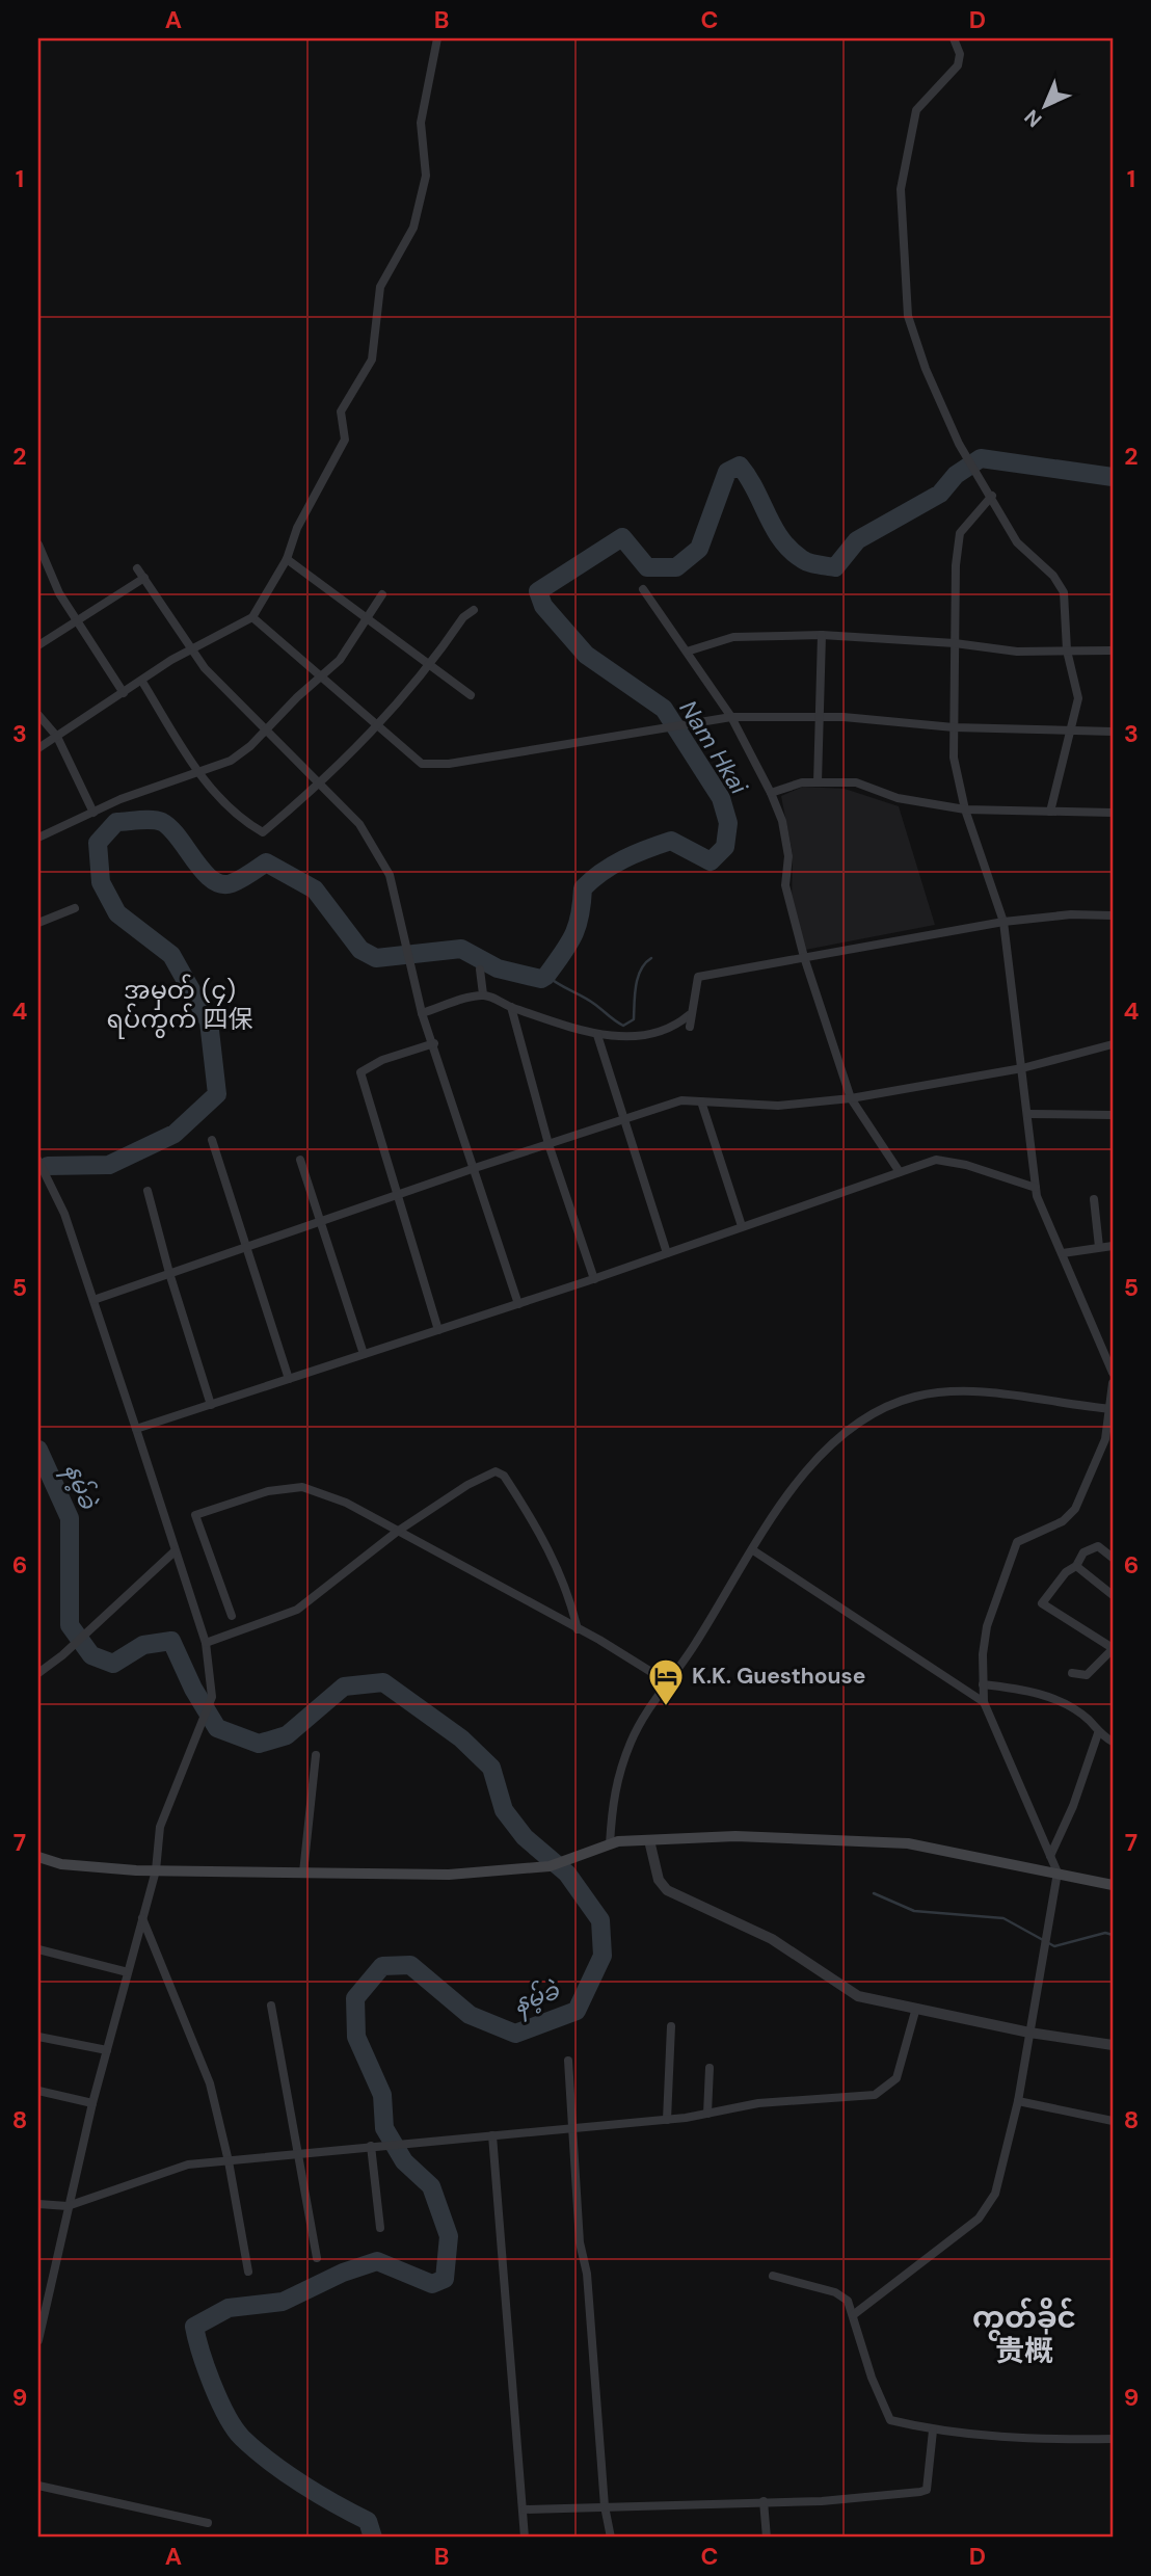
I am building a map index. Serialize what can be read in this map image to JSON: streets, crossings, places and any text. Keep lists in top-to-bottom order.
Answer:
{
  "districts": ["အမှတ် (၄) ရပ်ကွက် 四保", "ကွတ်ခိုင် 贵概"],
  "water": ["Nam Hkai", "နမ့်ခဲ"],
  "places": {
    "hotel": ["K.K. Guesthouse"]
  },
  "north": "bottom left",
  "grid": {
    "columns": [
      "A",
      "B",
      "C",
      "D"
    ],
    "rows": [
      "1",
      "2",
      "3",
      "4",
      "5",
      "6",
      "7",
      "8",
      "9"
    ]
  }
}
